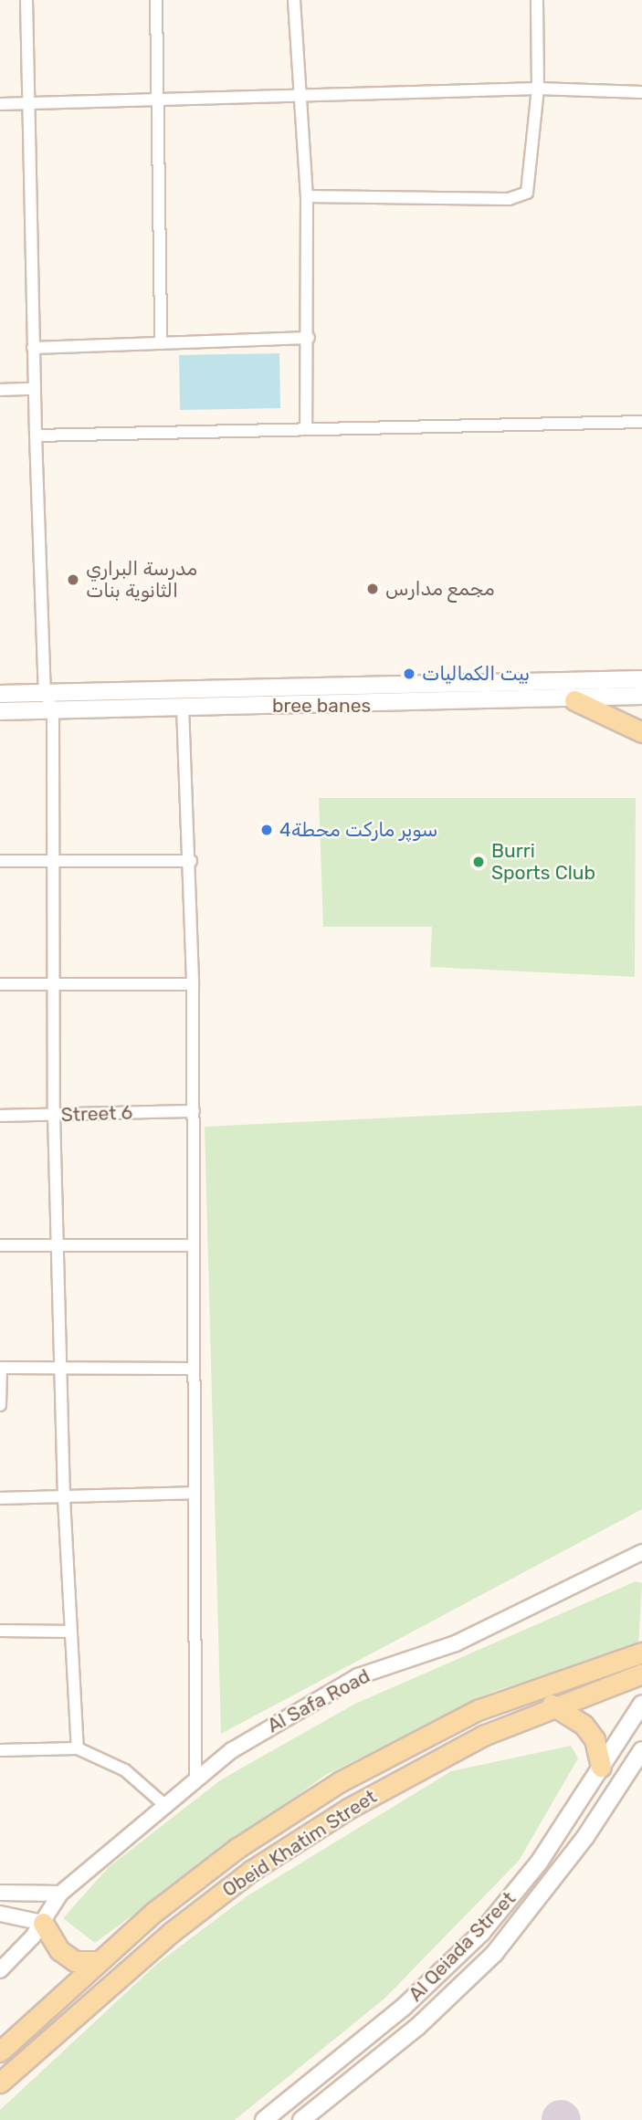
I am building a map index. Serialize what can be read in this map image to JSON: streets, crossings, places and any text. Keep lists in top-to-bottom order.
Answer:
{
  "streets": {
    "main road": ["bree banes", "Obeid Khatim Street", "Al Qeiada Street"],
    "street": ["Street 6", "Al Safa Road"]
  },
  "places": [
    "مدرسة البراري الثانوية بنات",
    "مجمع مدارس",
    "بيت الكماليات",
    "سوپر مارکت محطة4",
    "Burri Sports Club"
  ]
}
